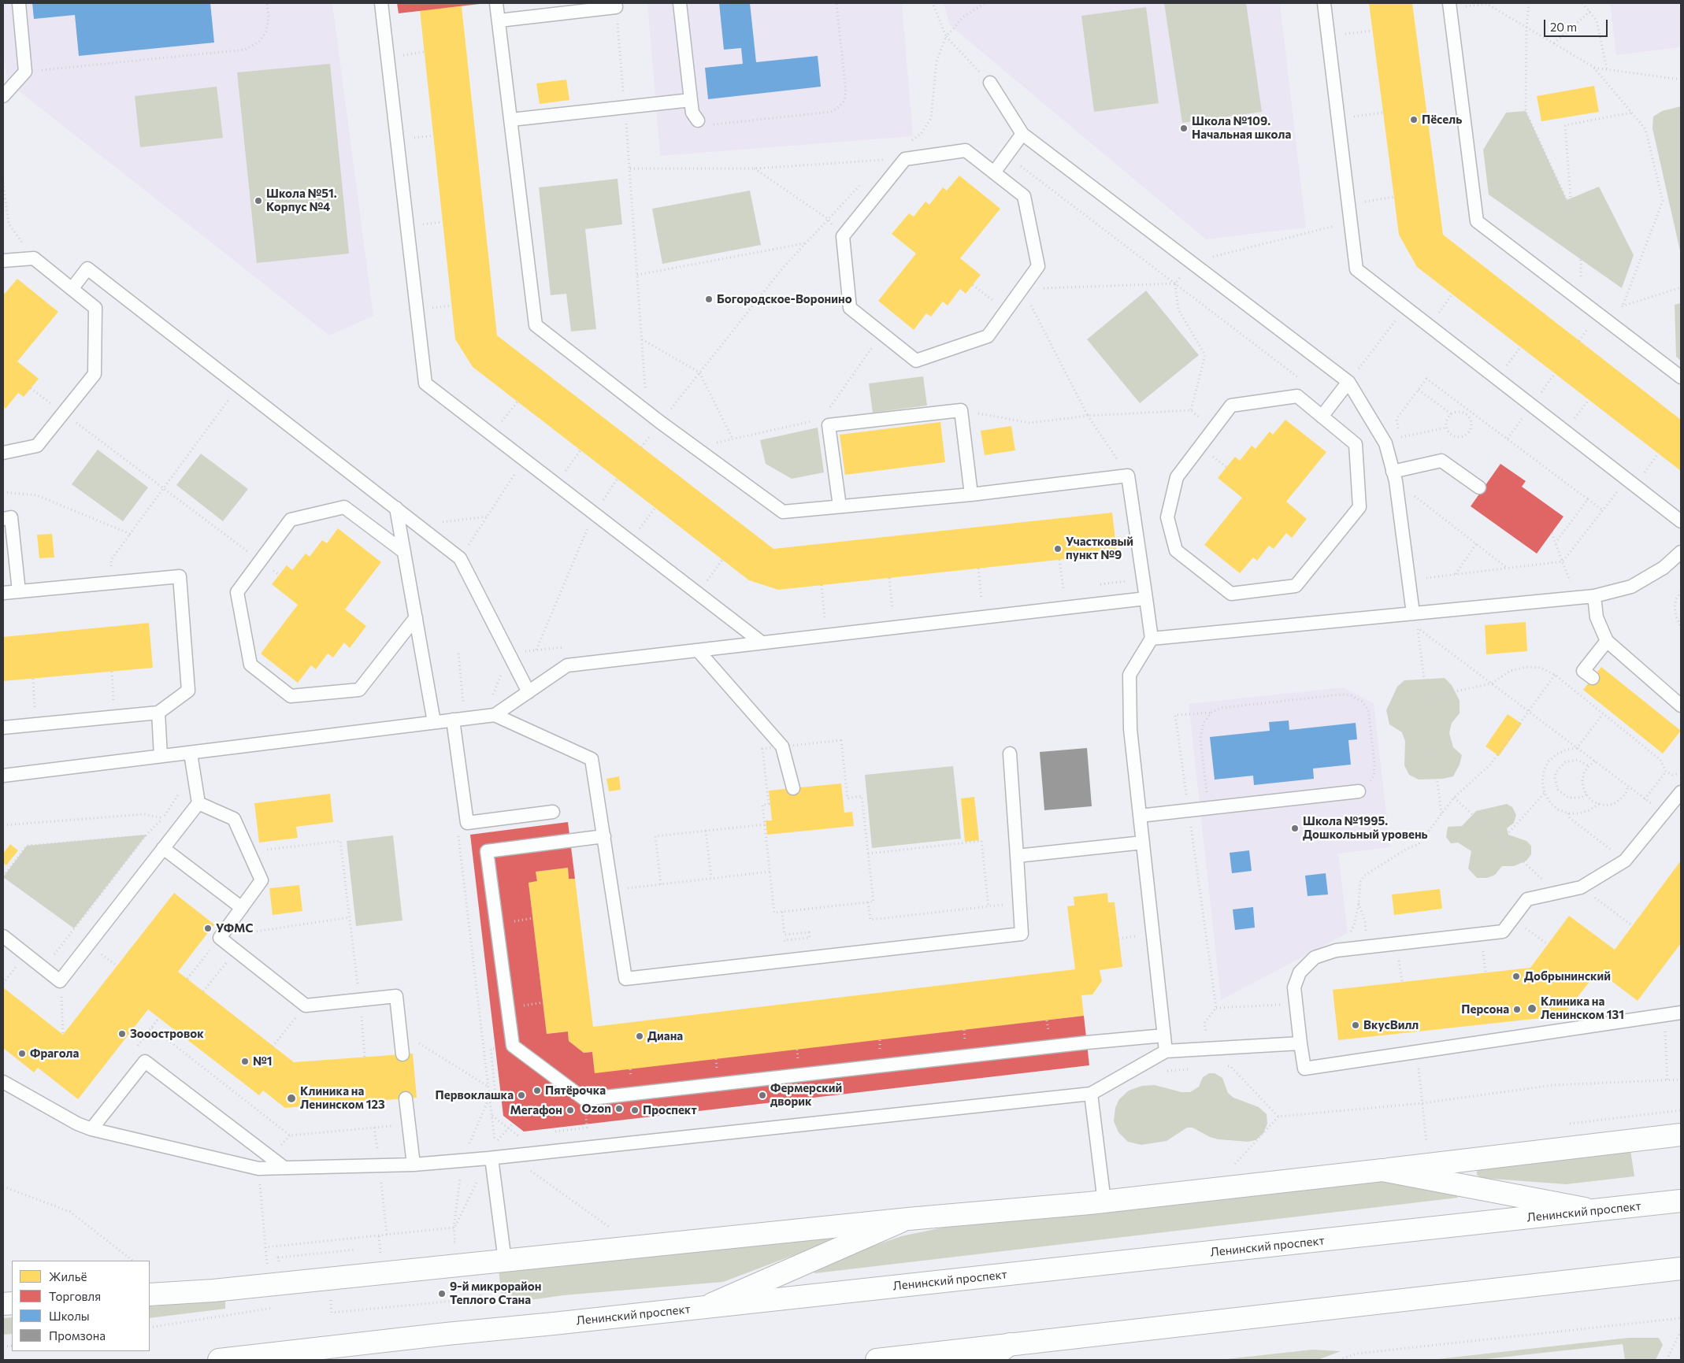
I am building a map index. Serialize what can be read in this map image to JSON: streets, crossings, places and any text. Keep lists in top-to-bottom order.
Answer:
{
  "streets": {
    "main road": ["Ленинский проспект"]
  },
  "places": [
    "Пёсель",
    "Школа №109. Начальная школа",
    "Школа №51. Корпус №4",
    "Богородское-Воронино",
    "Участковый пункт №9",
    "Школа №1995. Дошкольный уровень",
    "УФМС",
    "Добрынинский",
    "Клиника на Ленинском 131",
    "Персона",
    "ВкусВилл",
    "Зооостровок",
    "Диана",
    "Фрагола",
    "№1",
    "Пятёрочка",
    "Первоклашка",
    "Фермерский дворик",
    "Клиника на Ленинском 123",
    "Ozon",
    "Мегафон",
    "Проспект",
    "9-й микрорайон Теплого Стана"
  ],
  "legend": [
    "Жильё",
    "Торговля",
    "Школы",
    "Промзона"
  ],
  "scale_bar": "20 m"
}
